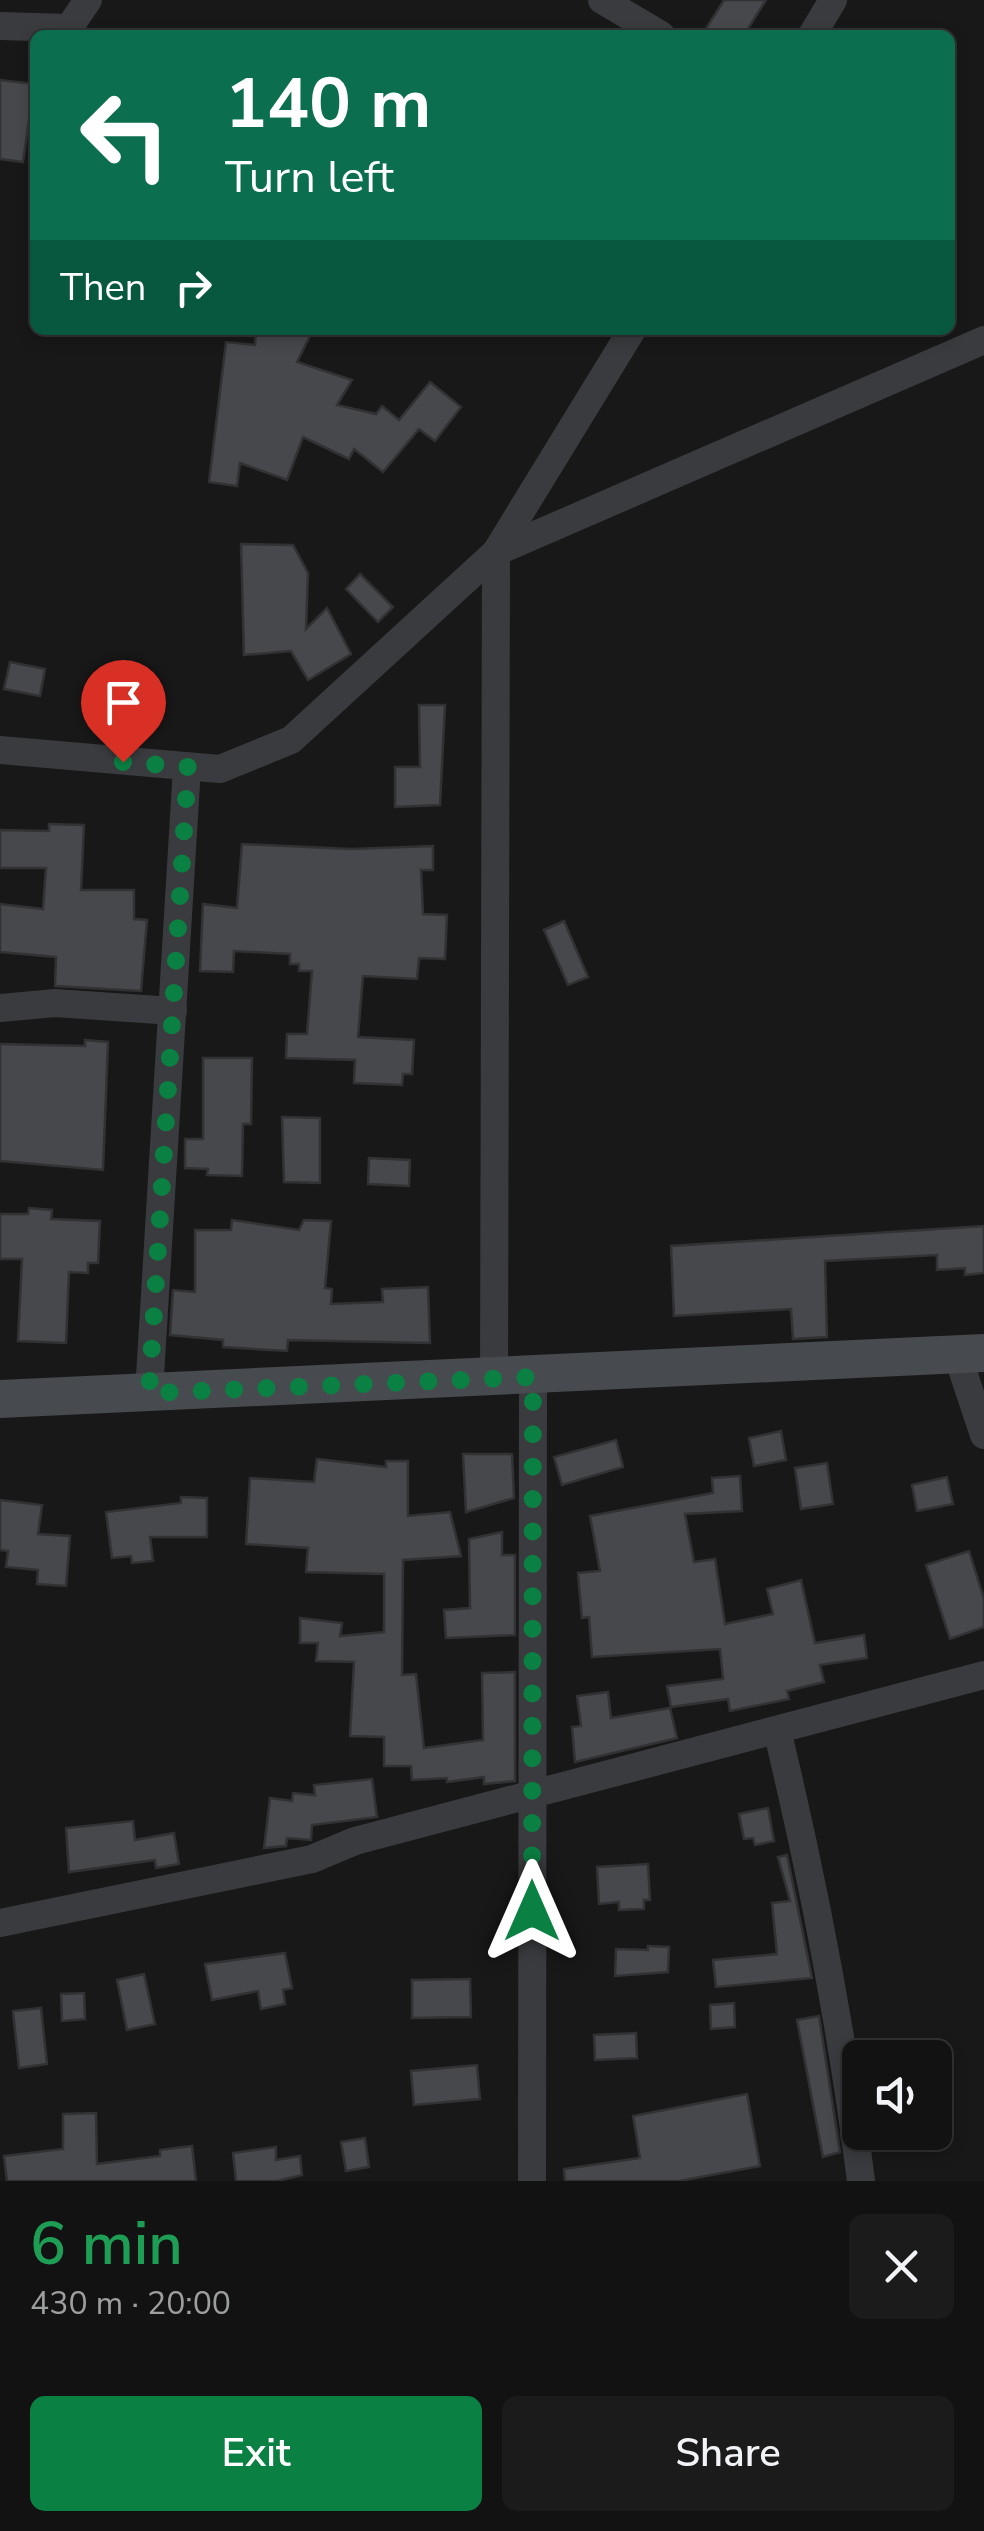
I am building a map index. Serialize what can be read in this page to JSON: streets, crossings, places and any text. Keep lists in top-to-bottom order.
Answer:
{
  "page": {
    "turn": ["140 m", "Turn left"],
    "then": "Then",
    "heading": ["6 min", "430 m · 20:00"],
    "buttons": ["Exit", "Share"]
  }
}
